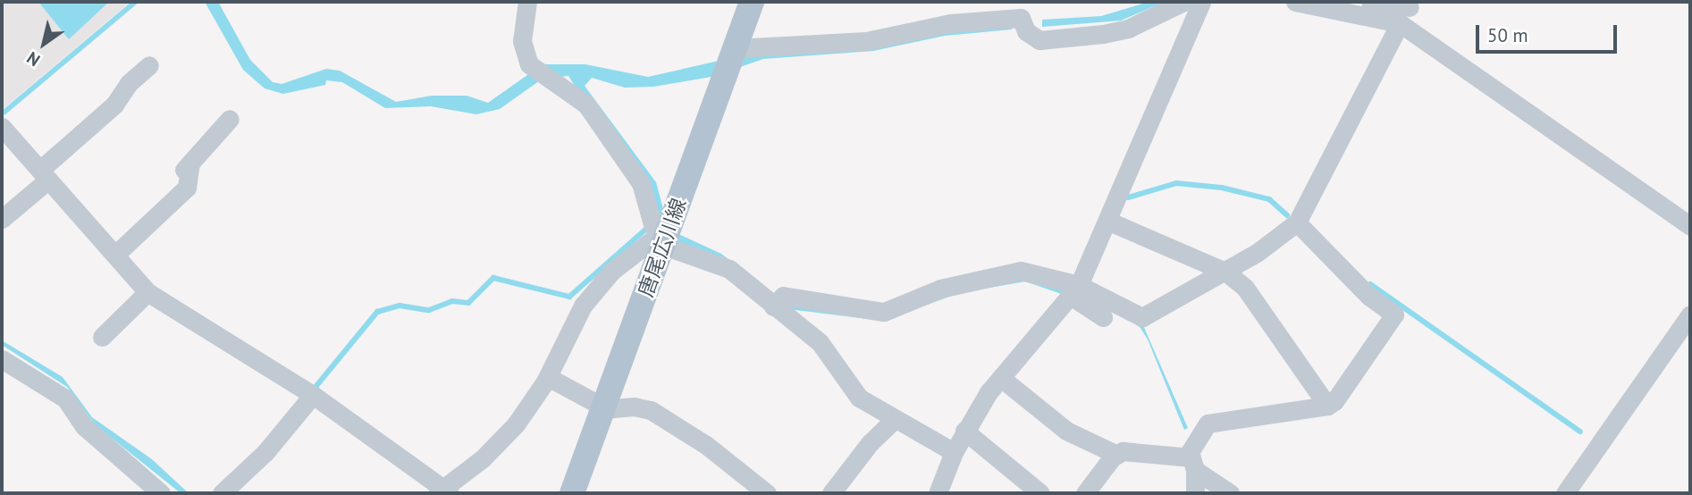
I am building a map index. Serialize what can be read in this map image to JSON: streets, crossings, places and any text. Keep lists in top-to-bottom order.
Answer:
{
  "streets": {
    "main road": ["唐尾広川線"]
  },
  "scale_bar": "50 m",
  "north": "bottom left"
}
